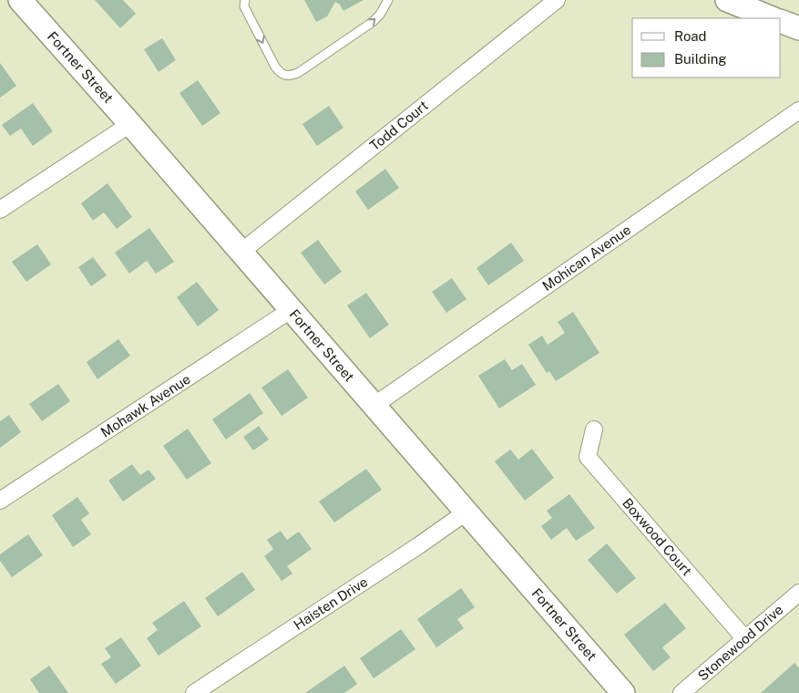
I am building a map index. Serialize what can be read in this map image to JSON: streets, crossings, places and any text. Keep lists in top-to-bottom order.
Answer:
{
  "streets": {
    "street": [
      "Fortner Street",
      "Todd Court",
      "Mohican Avenue",
      "Mohawk Avenue",
      "Boxwood Court",
      "Haisten Drive",
      "Stonewood Drive"
    ]
  },
  "crossings": [
    ["Fortner Street", "Todd Court"],
    ["Fortner Street", "Mohican Avenue"],
    ["Fortner Street", "Mohawk Avenue"],
    ["Fortner Street", "Haisten Drive"],
    ["Boxwood Court", "Stonewood Drive"]
  ],
  "legend": ["Road", "Building"]
}
